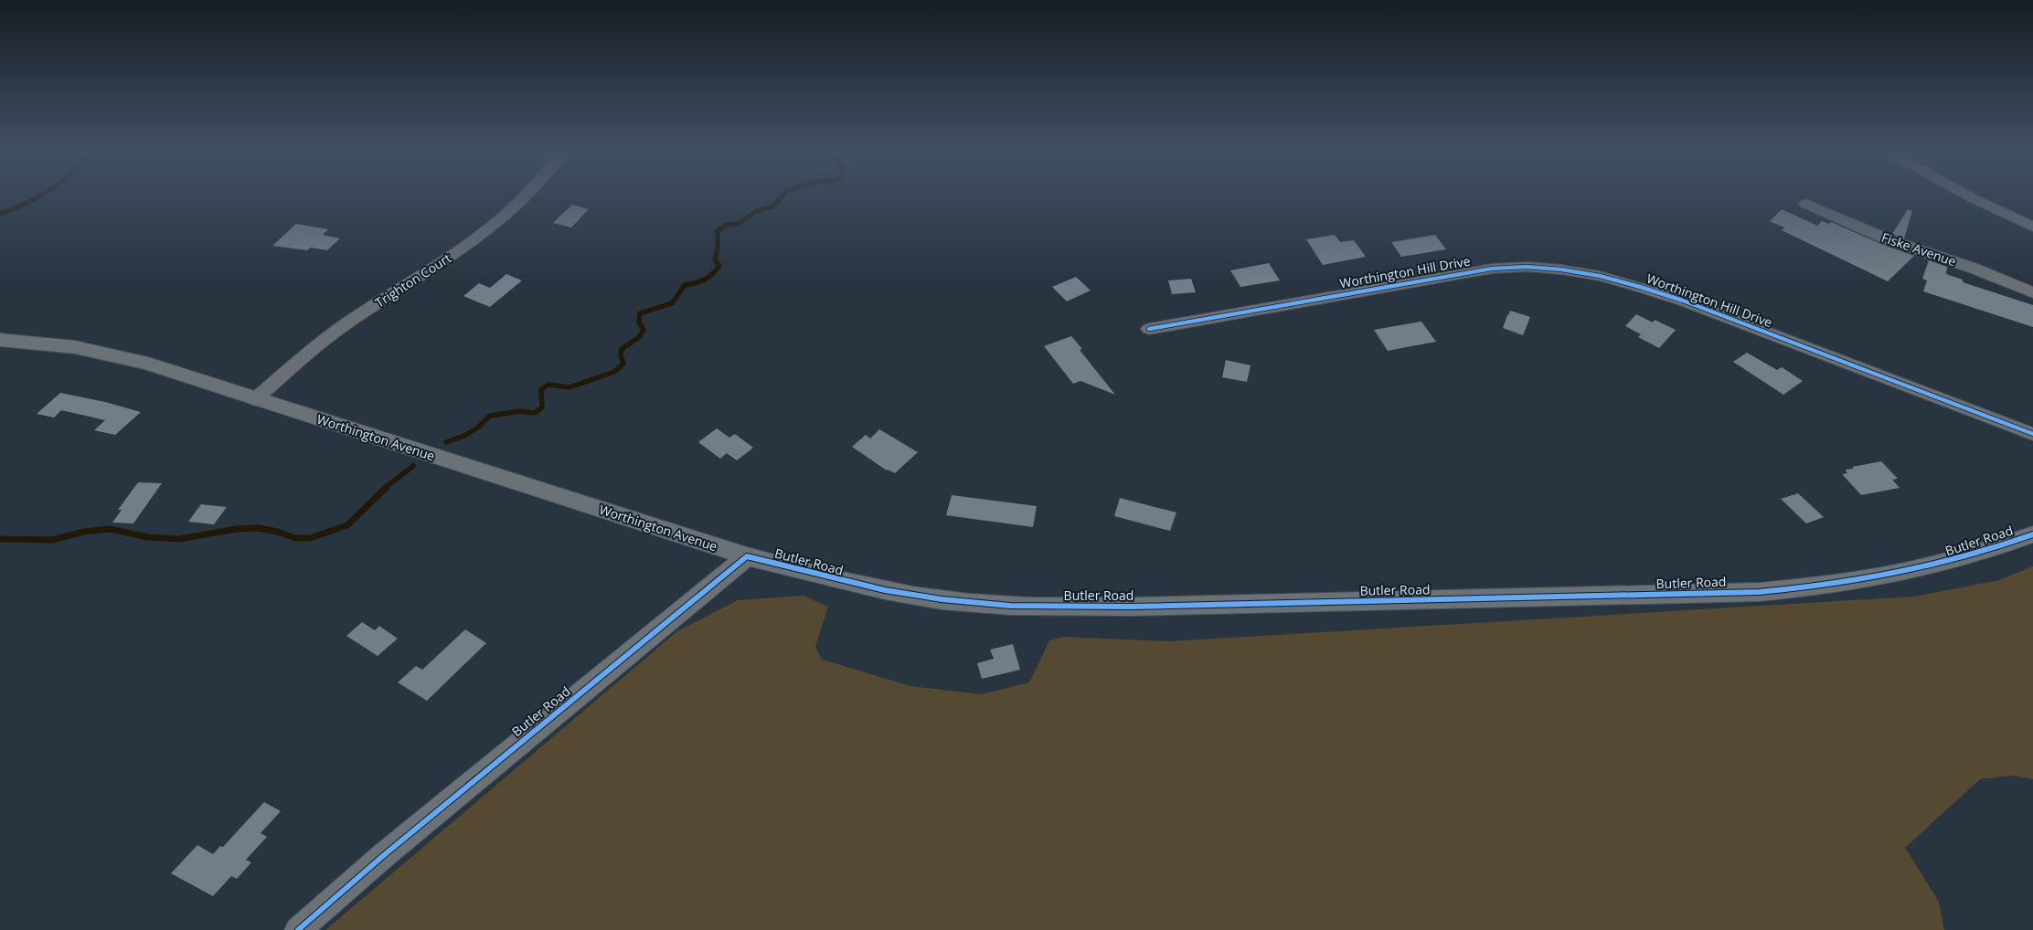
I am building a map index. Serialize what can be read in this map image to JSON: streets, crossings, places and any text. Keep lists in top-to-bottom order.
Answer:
{
  "streets": {
    "main road": ["Worthington Avenue", "Butler Road"],
    "street": ["Fiske Avenue", "Worthington Hill Drive", "Trighton Court"]
  },
  "crossings": [
    ["Trighton Court", "Worthington Avenue"],
    ["Worthington Avenue", "Butler Road"]
  ]
}
